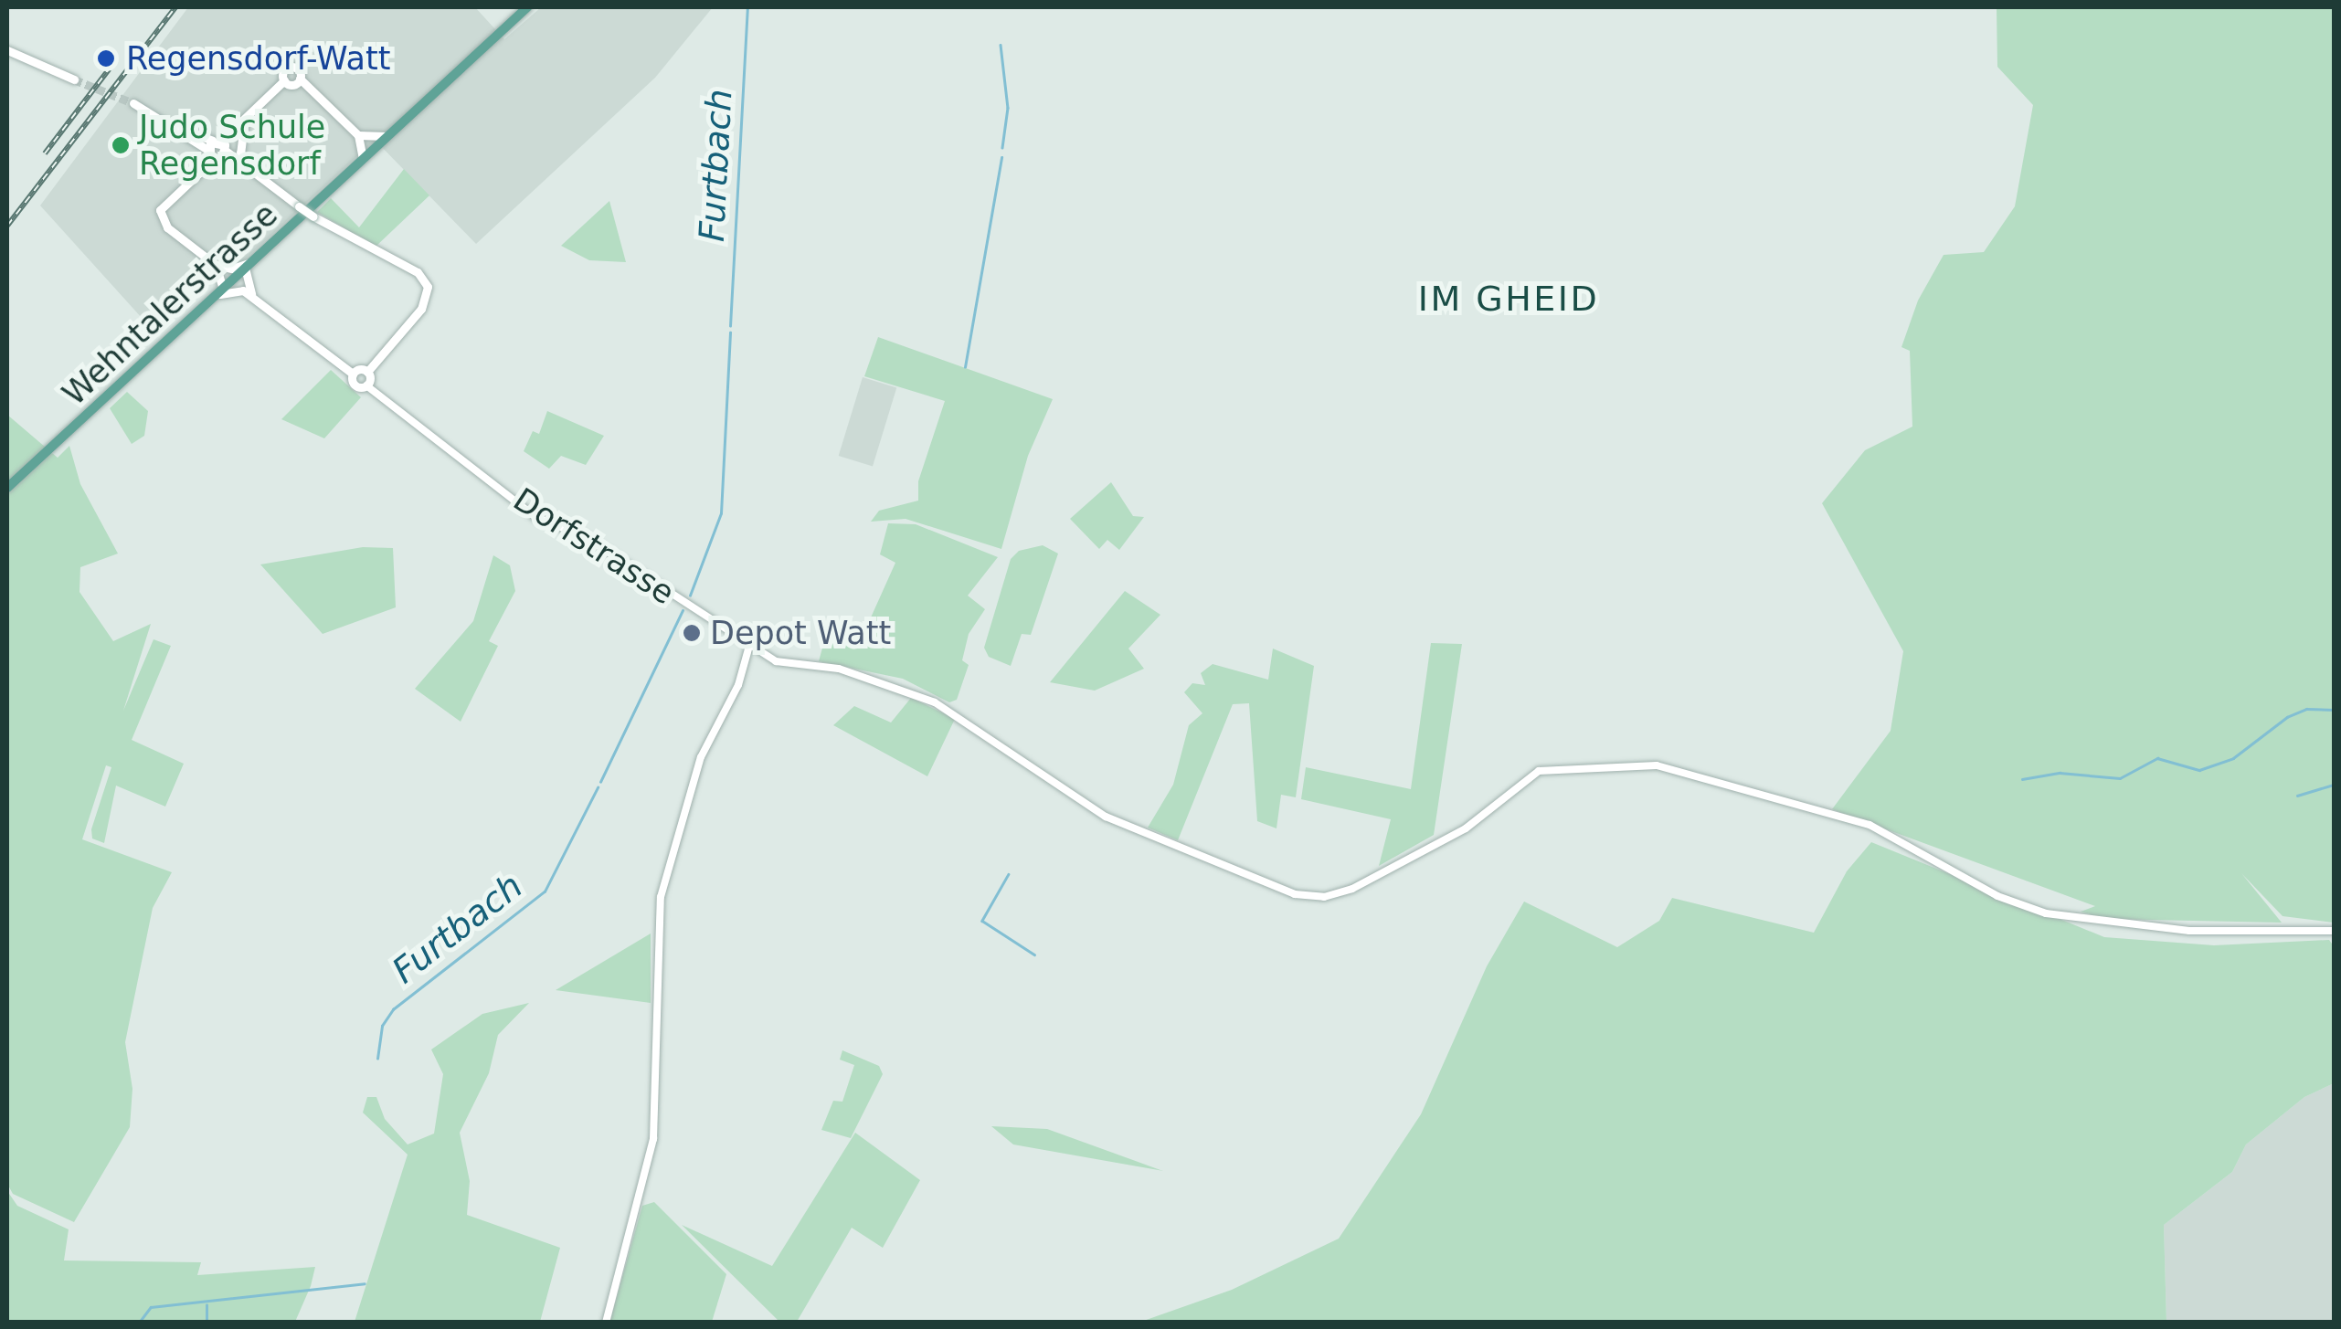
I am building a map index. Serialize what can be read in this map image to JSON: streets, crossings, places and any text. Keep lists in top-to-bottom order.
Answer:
{
  "streets": {
    "main road": ["Wehntalerstrasse"],
    "street": ["Dorfstrasse"]
  },
  "districts": ["IM GHEID"],
  "water": ["Furtbach"],
  "places": ["Regensdorf-Watt", "Judo Schule Regensdorf", "Depot Watt"]
}
